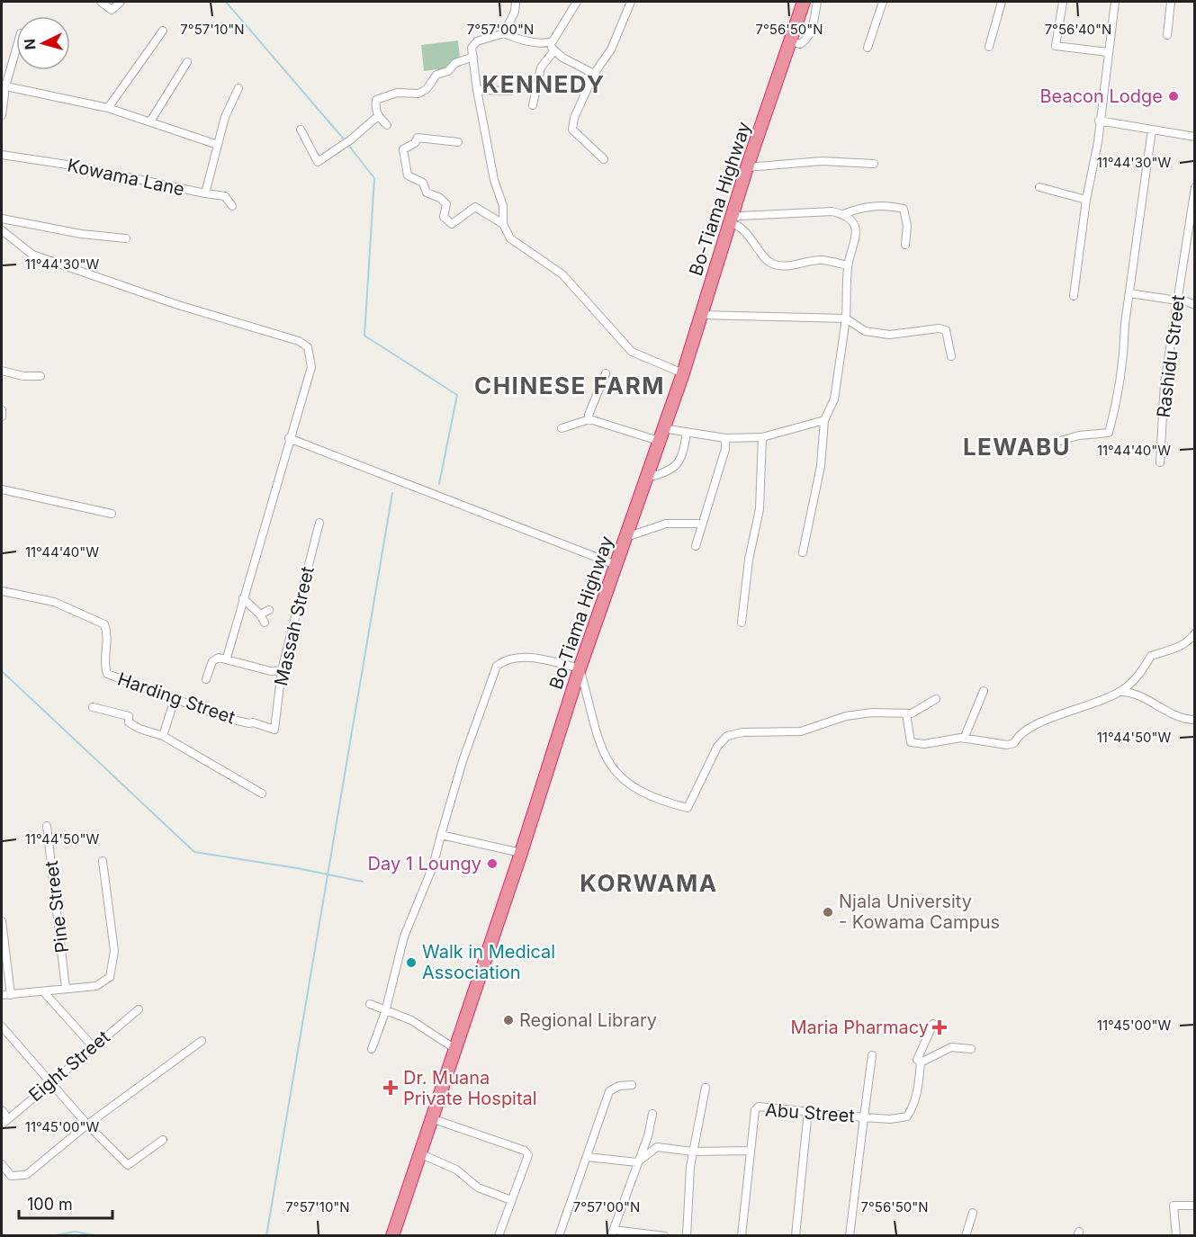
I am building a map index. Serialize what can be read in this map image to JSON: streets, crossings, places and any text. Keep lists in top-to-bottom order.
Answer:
{
  "streets": {
    "highway": ["Bo-Tiama Highway"],
    "street": [
      "Kowama Lane",
      "Rashidu Street",
      "Massah Street",
      "Harding Street",
      "Pine Street",
      "Eight Street",
      "Abu Street"
    ]
  },
  "crossings": [
    ["Massah Street", "Harding Street"]
  ],
  "districts": [
    "KENNEDY",
    "CHINESE FARM",
    "LEWABU",
    "KORWAMA"
  ],
  "places": {
    "other": [
      "Beacon Lodge",
      "Day 1 Loungy",
      "Njala University - Kowama Campus",
      "Walk in Medical Association",
      "Regional Library"
    ],
    "health": ["Maria Pharmacy", "Dr. Muana Private Hospital"]
  },
  "scale_bar": "100 m",
  "north": "left",
  "coordinates": [
    "7°57'10\"N",
    "7°57'00\"N",
    "7°56'50\"N",
    "7°56'40\"N",
    "11°44'30\"W",
    "11°44'40\"W",
    "11°44'50\"W",
    "11°45'00\"W"
  ]
}
